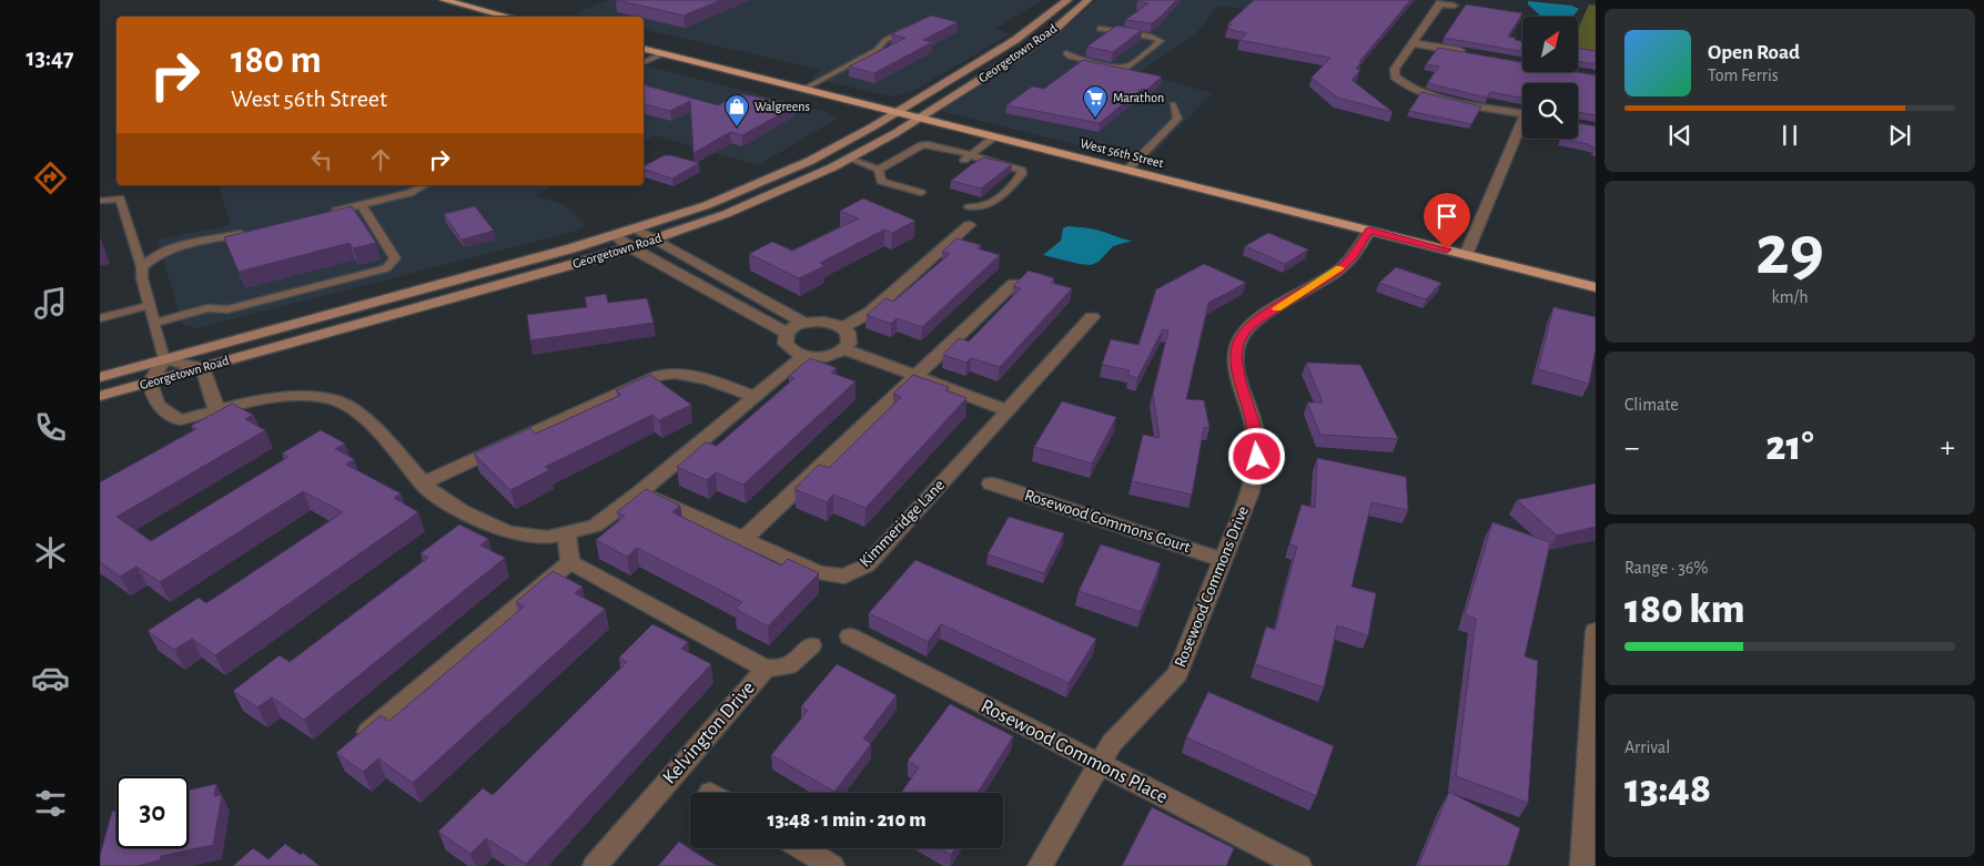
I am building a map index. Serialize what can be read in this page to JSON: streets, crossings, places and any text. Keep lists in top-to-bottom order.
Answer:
{
  "streets": {
    "main road": ["Georgetown Road", "West 56th Street"],
    "street": [
      "Rosewood Commons Court",
      "Kimmeridge Lane",
      "Rosewood Commons Drive",
      "Kelvington Drive",
      "Rosewood Commons Place"
    ]
  },
  "crossings": [
    ["Georgetown Road", "West 56th Street"],
    ["West 56th Street", "Rosewood Commons Drive"],
    ["Rosewood Commons Court", "Rosewood Commons Drive"],
    ["Rosewood Commons Drive", "Rosewood Commons Place"]
  ],
  "places": {
    "supermarket": ["Marathon"],
    "shop": ["Walgreens"]
  },
  "north": "top right",
  "page": {
    "tabs": "13:47",
    "turn": ["180 m", "West 56th Street"],
    "song": ["Open Road", "Tom Ferris"],
    "tile": [
      ["29", "km/h"],
      "Climate",
      ["Range · 36%", "180 km"],
      ["Arrival", "13:48"]
    ],
    "heat": ["−", "21°", "+"],
    "limit": "30",
    "trip": "13:48 · 1 min · 210 m"
  }
}
